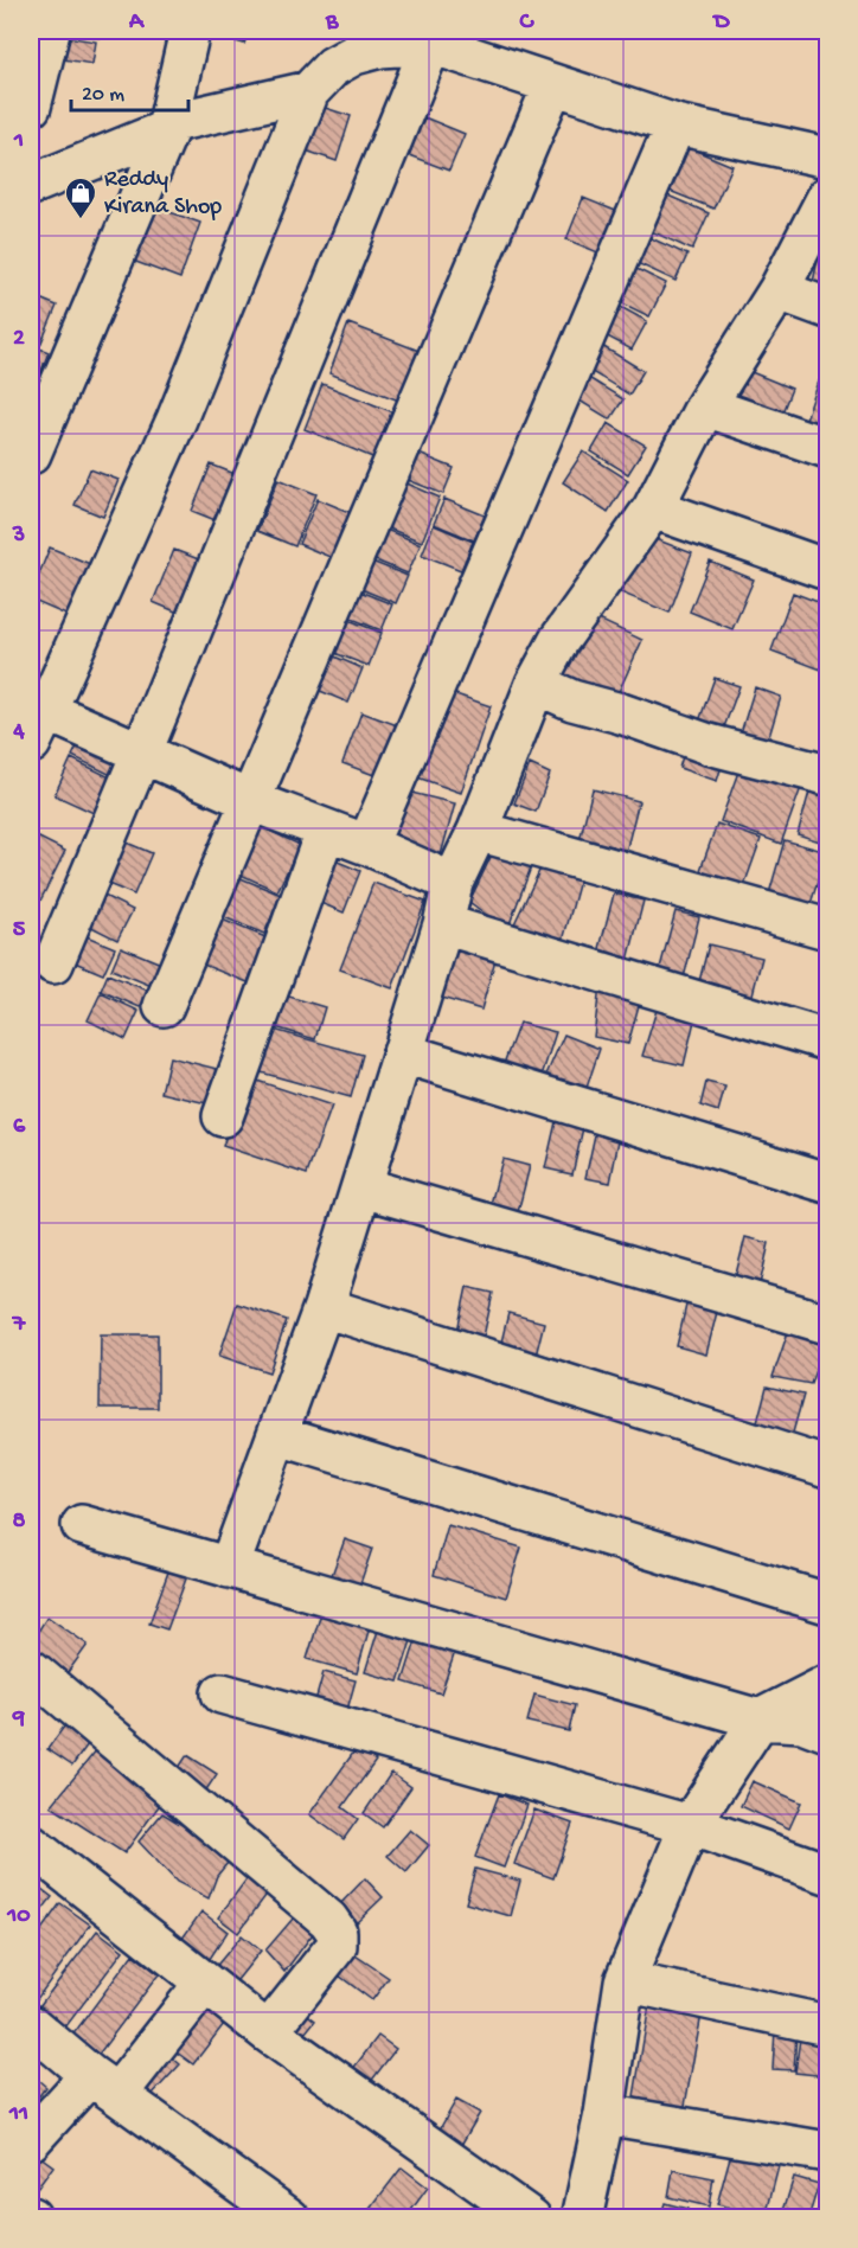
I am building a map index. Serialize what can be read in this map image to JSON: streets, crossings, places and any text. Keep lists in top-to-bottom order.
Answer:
{
  "places": {
    "shop": ["Reddy Kirana Shop"]
  },
  "scale_bar": "20 m",
  "grid": {
    "columns": [
      "A",
      "B",
      "C",
      "D"
    ],
    "rows": [
      "1",
      "2",
      "3",
      "4",
      "5",
      "6",
      "7",
      "8",
      "9",
      "10",
      "11"
    ]
  }
}
